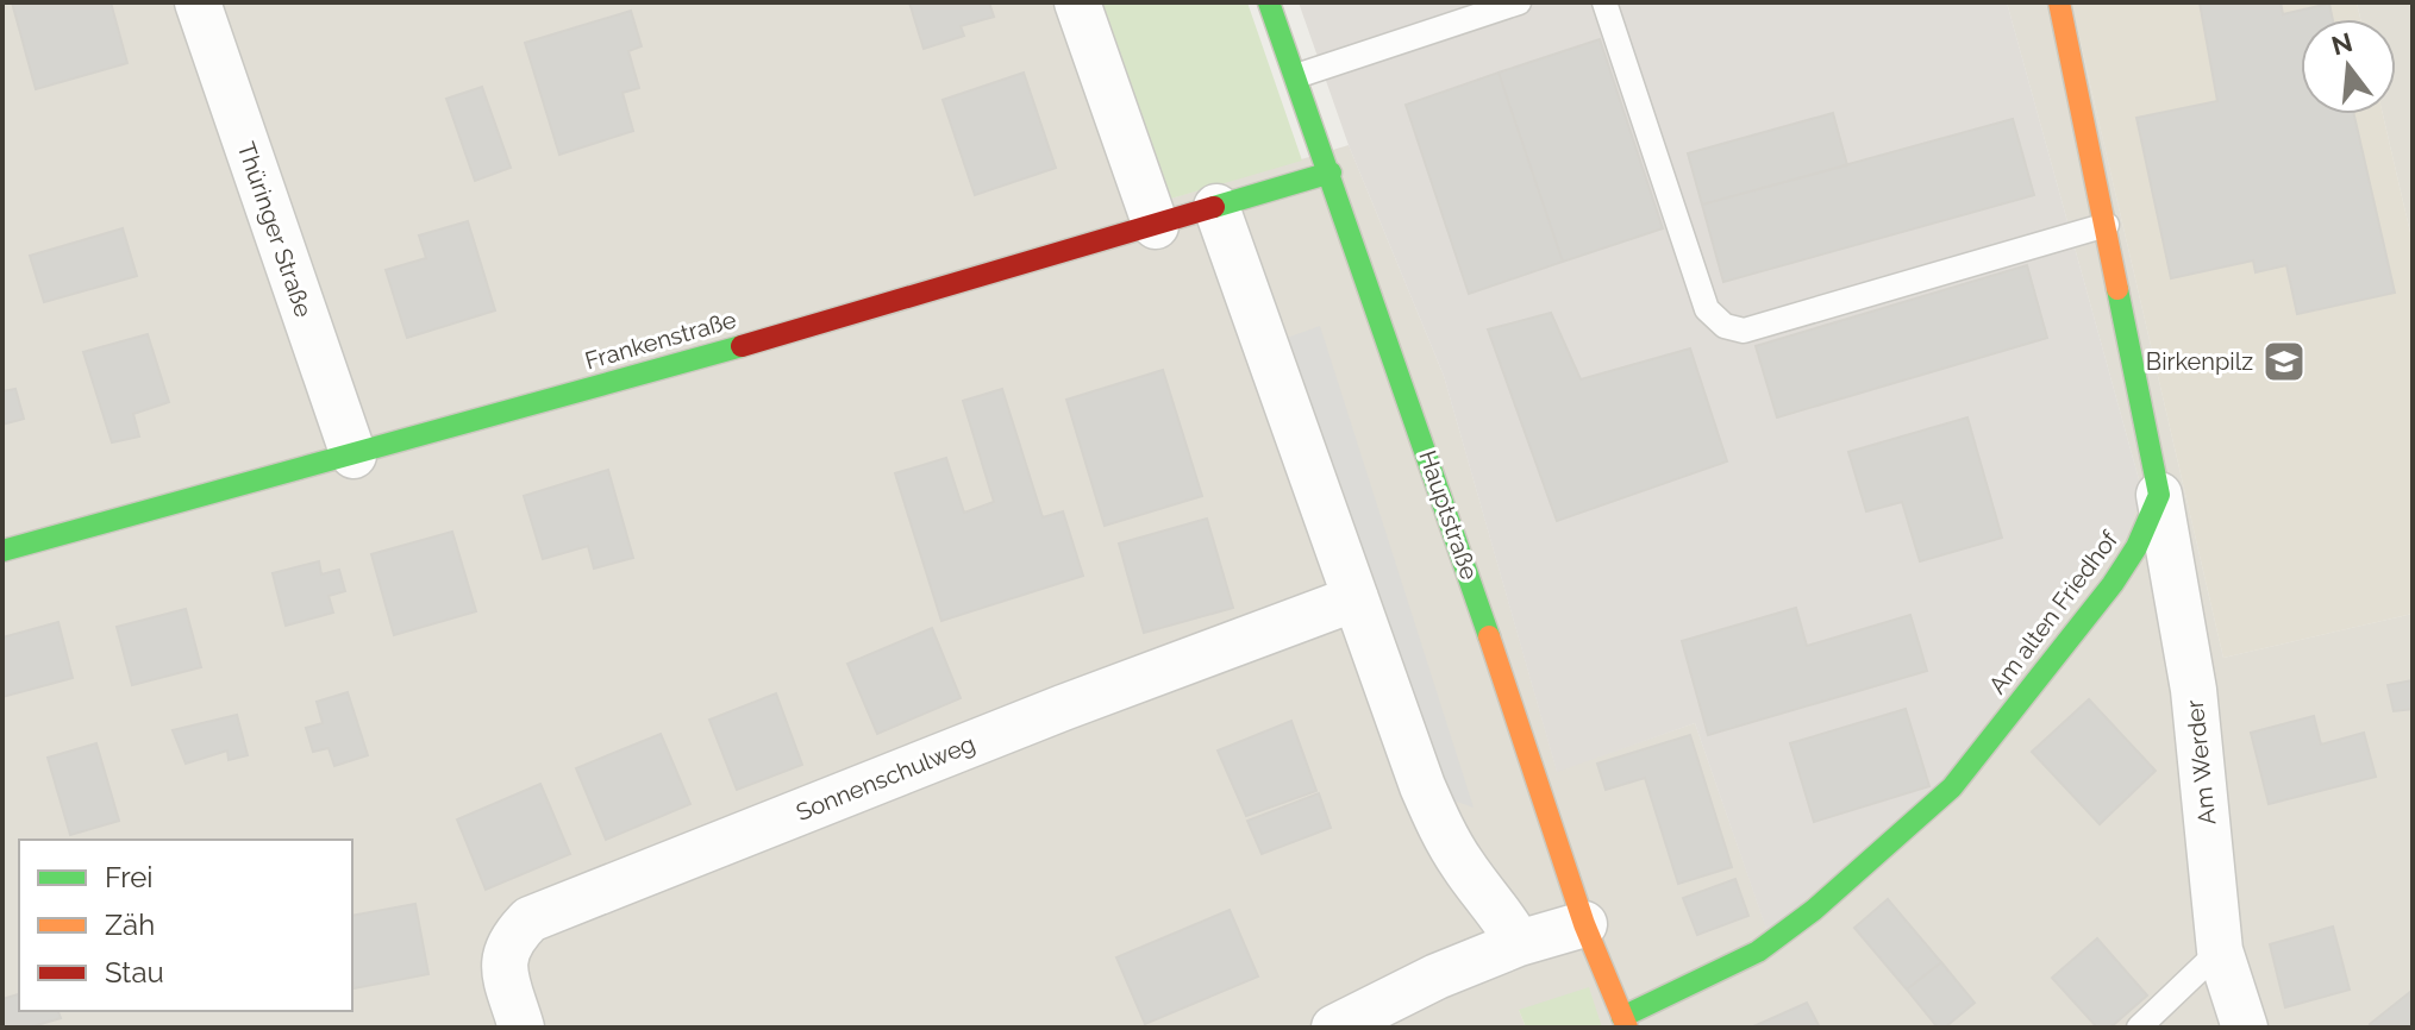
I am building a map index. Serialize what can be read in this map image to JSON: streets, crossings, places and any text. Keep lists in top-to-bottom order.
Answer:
{
  "streets": {
    "street": [
      "Thüringer Straße",
      "Frankenstraße",
      "Hauptstraße",
      "Am alten Friedhof",
      "Am Werder",
      "Sonnenschulweg"
    ]
  },
  "crossings": [
    ["Thüringer Straße", "Frankenstraße"],
    ["Frankenstraße", "Hauptstraße"],
    ["Hauptstraße", "Am alten Friedhof"],
    ["Am alten Friedhof", "Am Werder"]
  ],
  "places": {
    "school or university": ["Birkenpilz"]
  },
  "legend": ["Frei", "Zäh", "Stau"],
  "north": "top"
}
